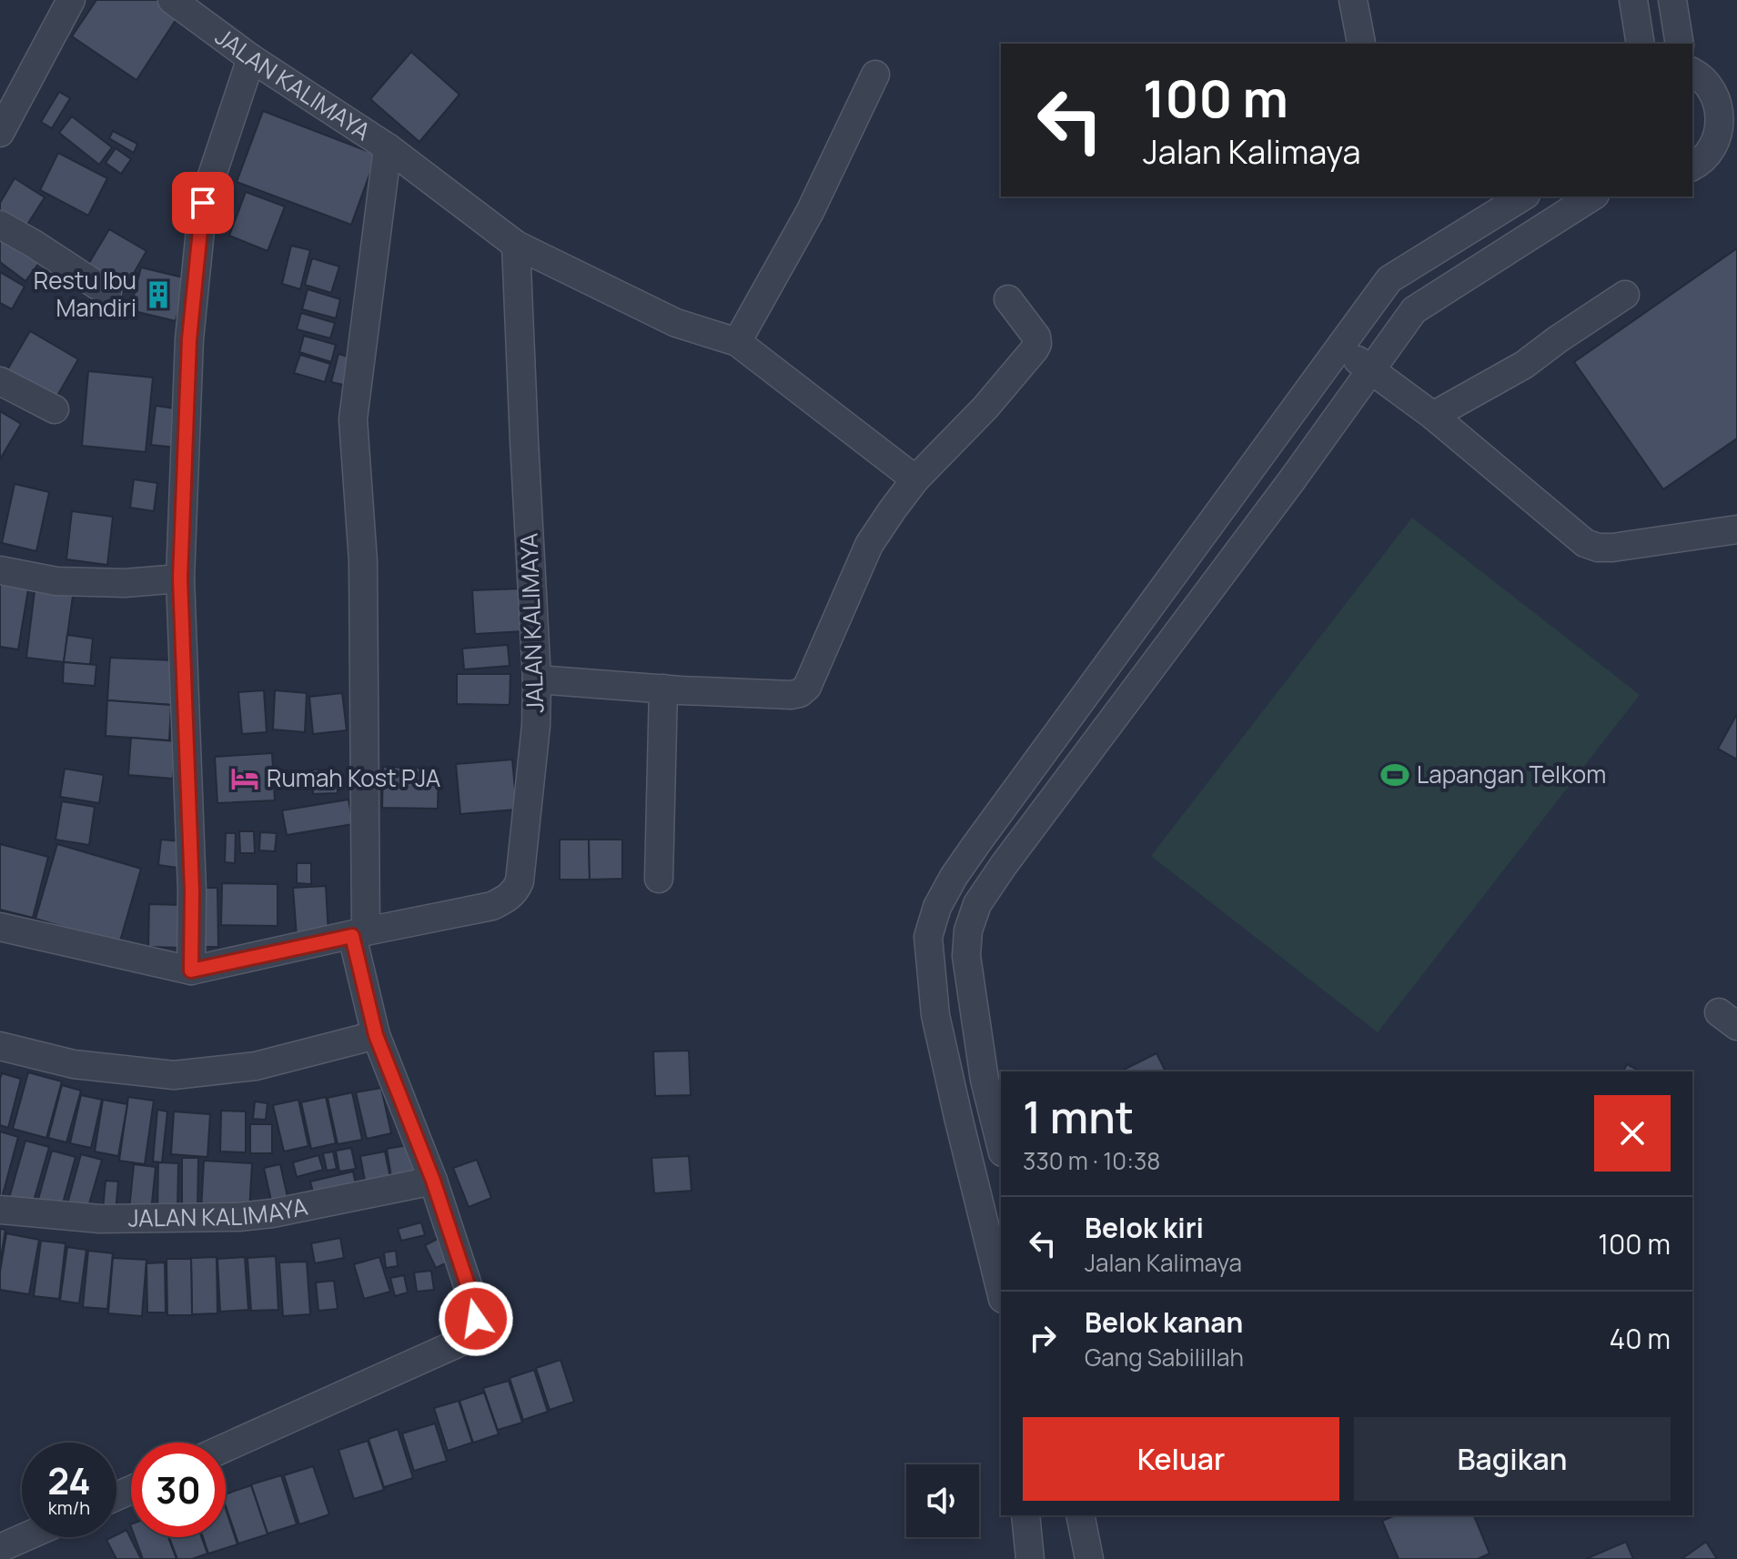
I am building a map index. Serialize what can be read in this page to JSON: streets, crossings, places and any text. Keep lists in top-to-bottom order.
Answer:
{
  "streets": {
    "street": ["JALAN KALIMAYA"]
  },
  "places": {
    "building": ["Restu Ibu Mandiri"],
    "sports": ["Lapangan Telkom"],
    "hotel": ["Rumah Kost PJA"]
  },
  "page": {
    "turn": ["100 m", "Jalan Kalimaya"],
    "heading": ["1 mnt", "330 m · 10:38"],
    "list": [
      {
        "name": "Belok kiri",
        "note": "Jalan Kalimaya",
        "value": "100 m"
      },
      {
        "name": "Belok kanan",
        "note": "Gang Sabilillah",
        "value": "40 m"
      }
    ],
    "buttons": ["Keluar", "Bagikan"],
    "speed": "24 km/h",
    "limit": "30"
  }
}
